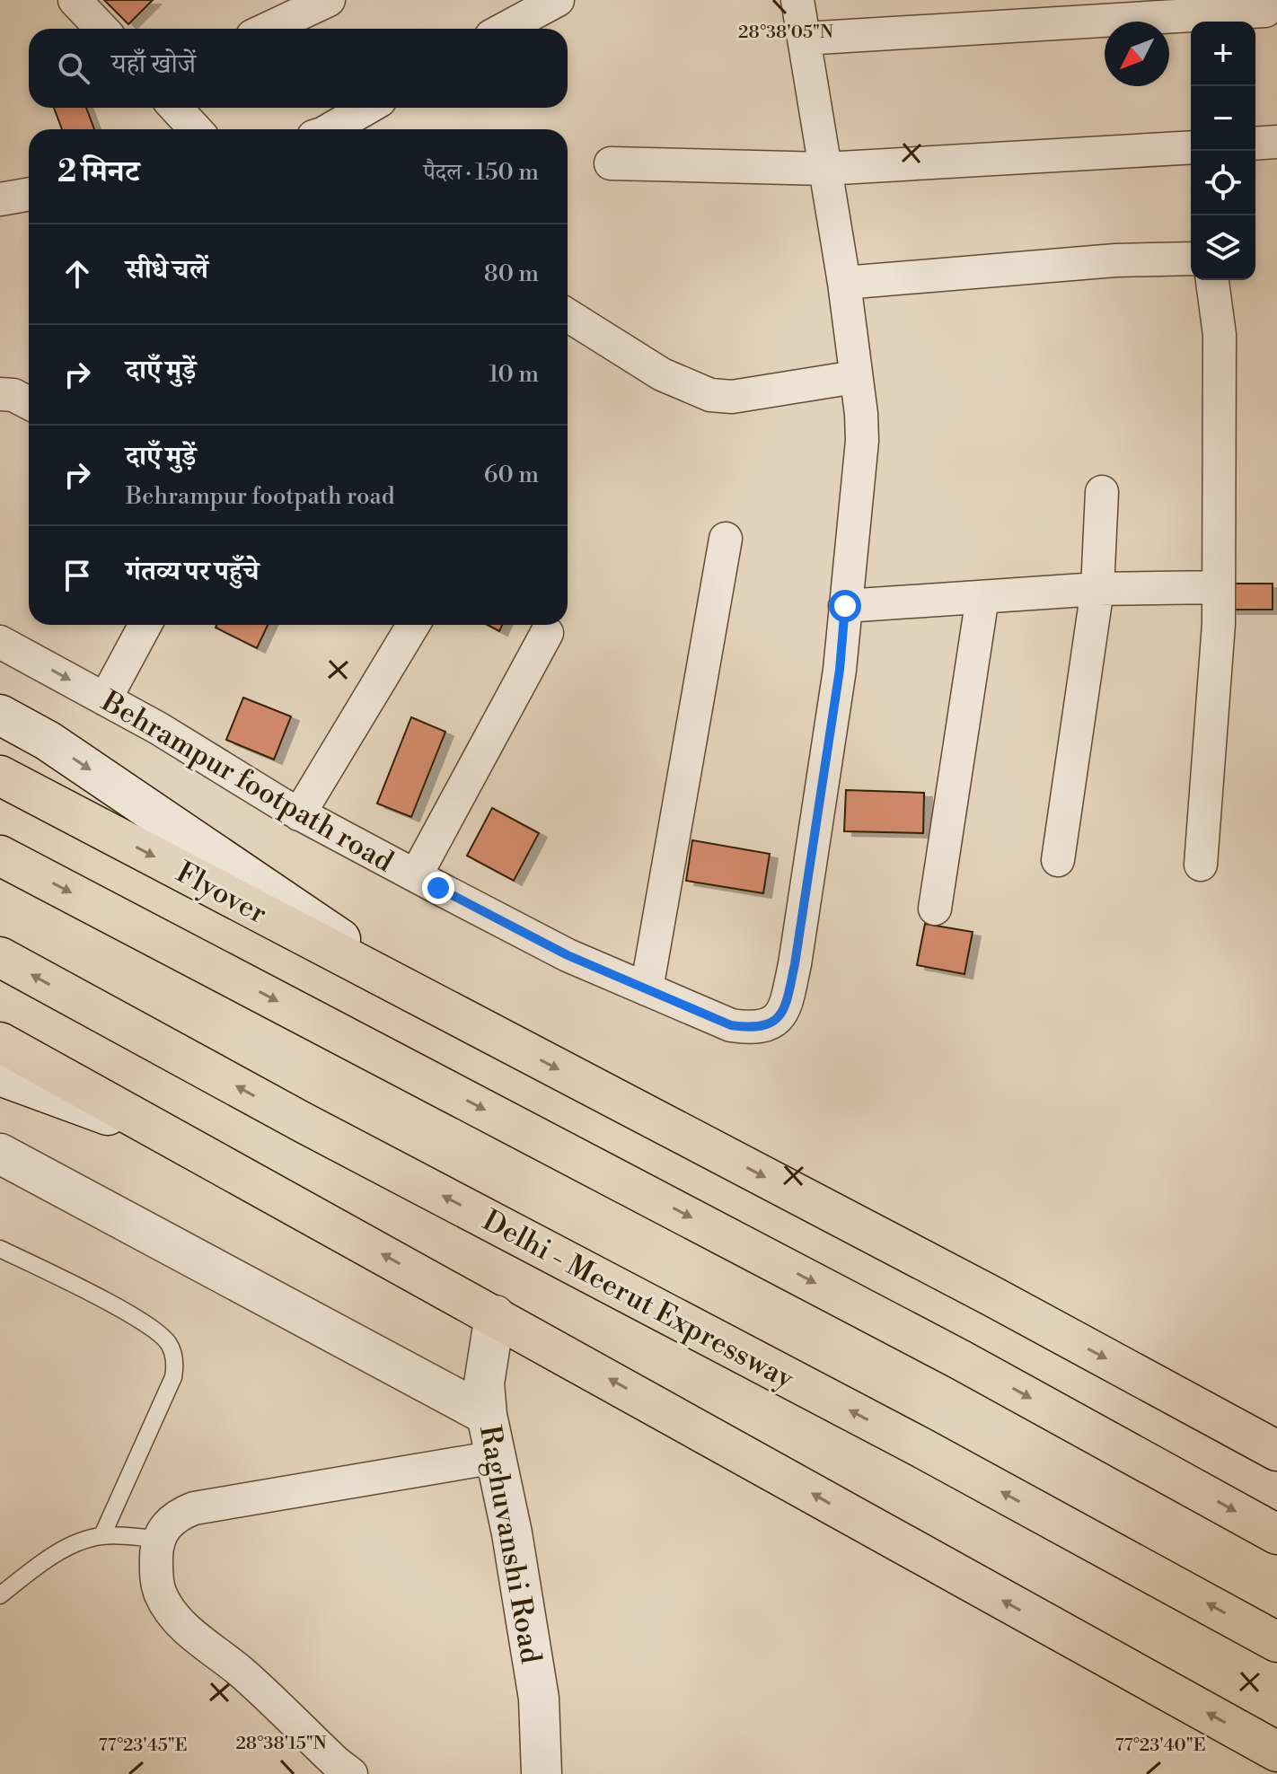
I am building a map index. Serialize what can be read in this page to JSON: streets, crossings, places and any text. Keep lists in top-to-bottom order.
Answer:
{
  "streets": {
    "highway": ["Flyover", "Delhi - Meerut Expressway"],
    "street": ["Behrampur footpath road", "Raghuvanshi Road"]
  },
  "north": "bottom left",
  "page": {
    "map_buttons": ["+", "−"],
    "search": "यहाँ खोजें",
    "heading": ["2 मिनट", "पैदल · 150 m"],
    "list": [
      ["सीधे चलें", "80 m"],
      ["दाएँ मुड़ें", "10 m"],
      ["दाएँ मुड़ें", "Behrampur footpath road", "60 m"],
      "गंतव्य पर पहुँचे"
    ]
  },
  "coordinates": [
    "28°38'05\"N",
    "28°38'15\"N",
    "77°23'45\"E",
    "77°23'40\"E"
  ]
}
